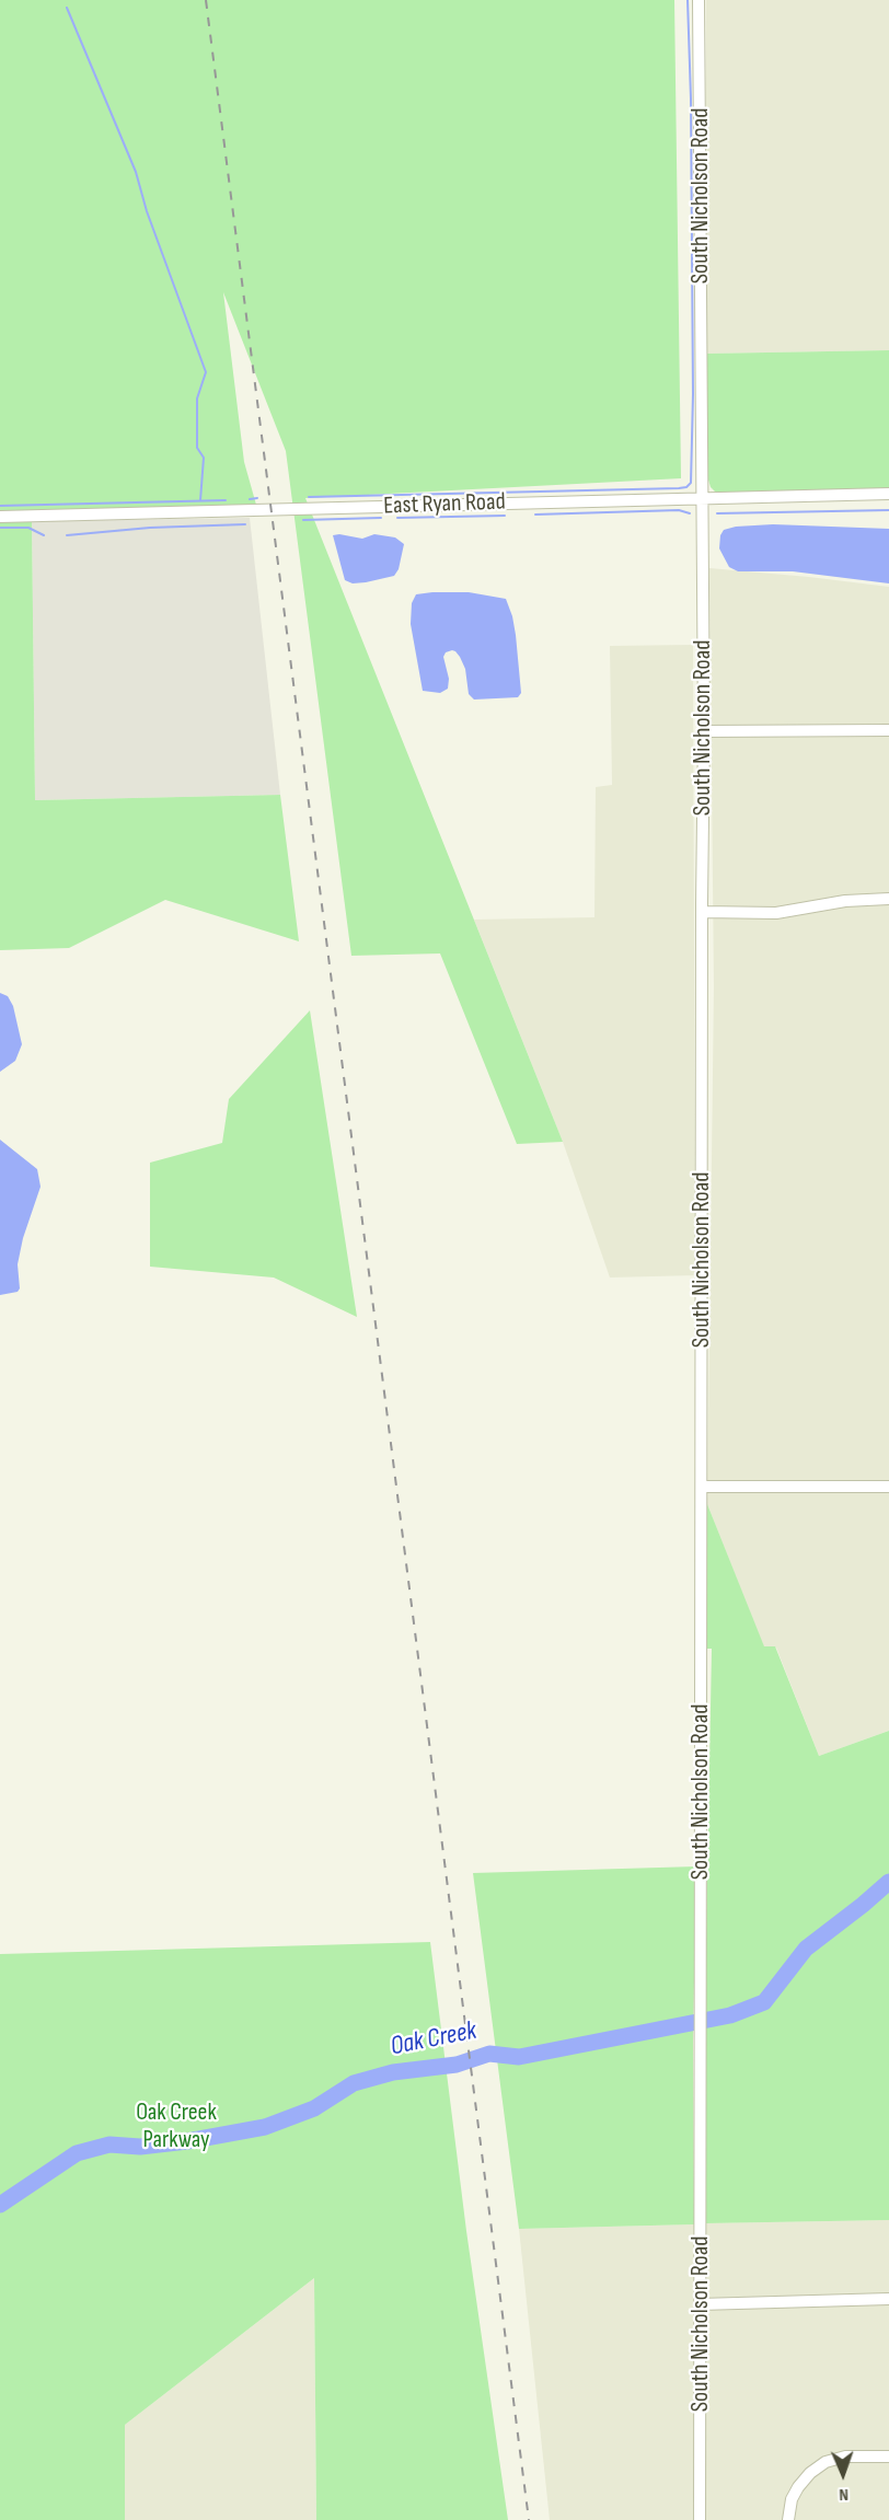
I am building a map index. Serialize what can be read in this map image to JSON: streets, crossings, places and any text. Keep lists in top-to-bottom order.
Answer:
{
  "streets": {
    "street": ["South Nicholson Road", "East Ryan Road"]
  },
  "crossings": [
    ["South Nicholson Road", "East Ryan Road"]
  ],
  "water": ["Oak Creek"],
  "parks": ["Oak Creek Parkway"],
  "north": "bottom"
}
